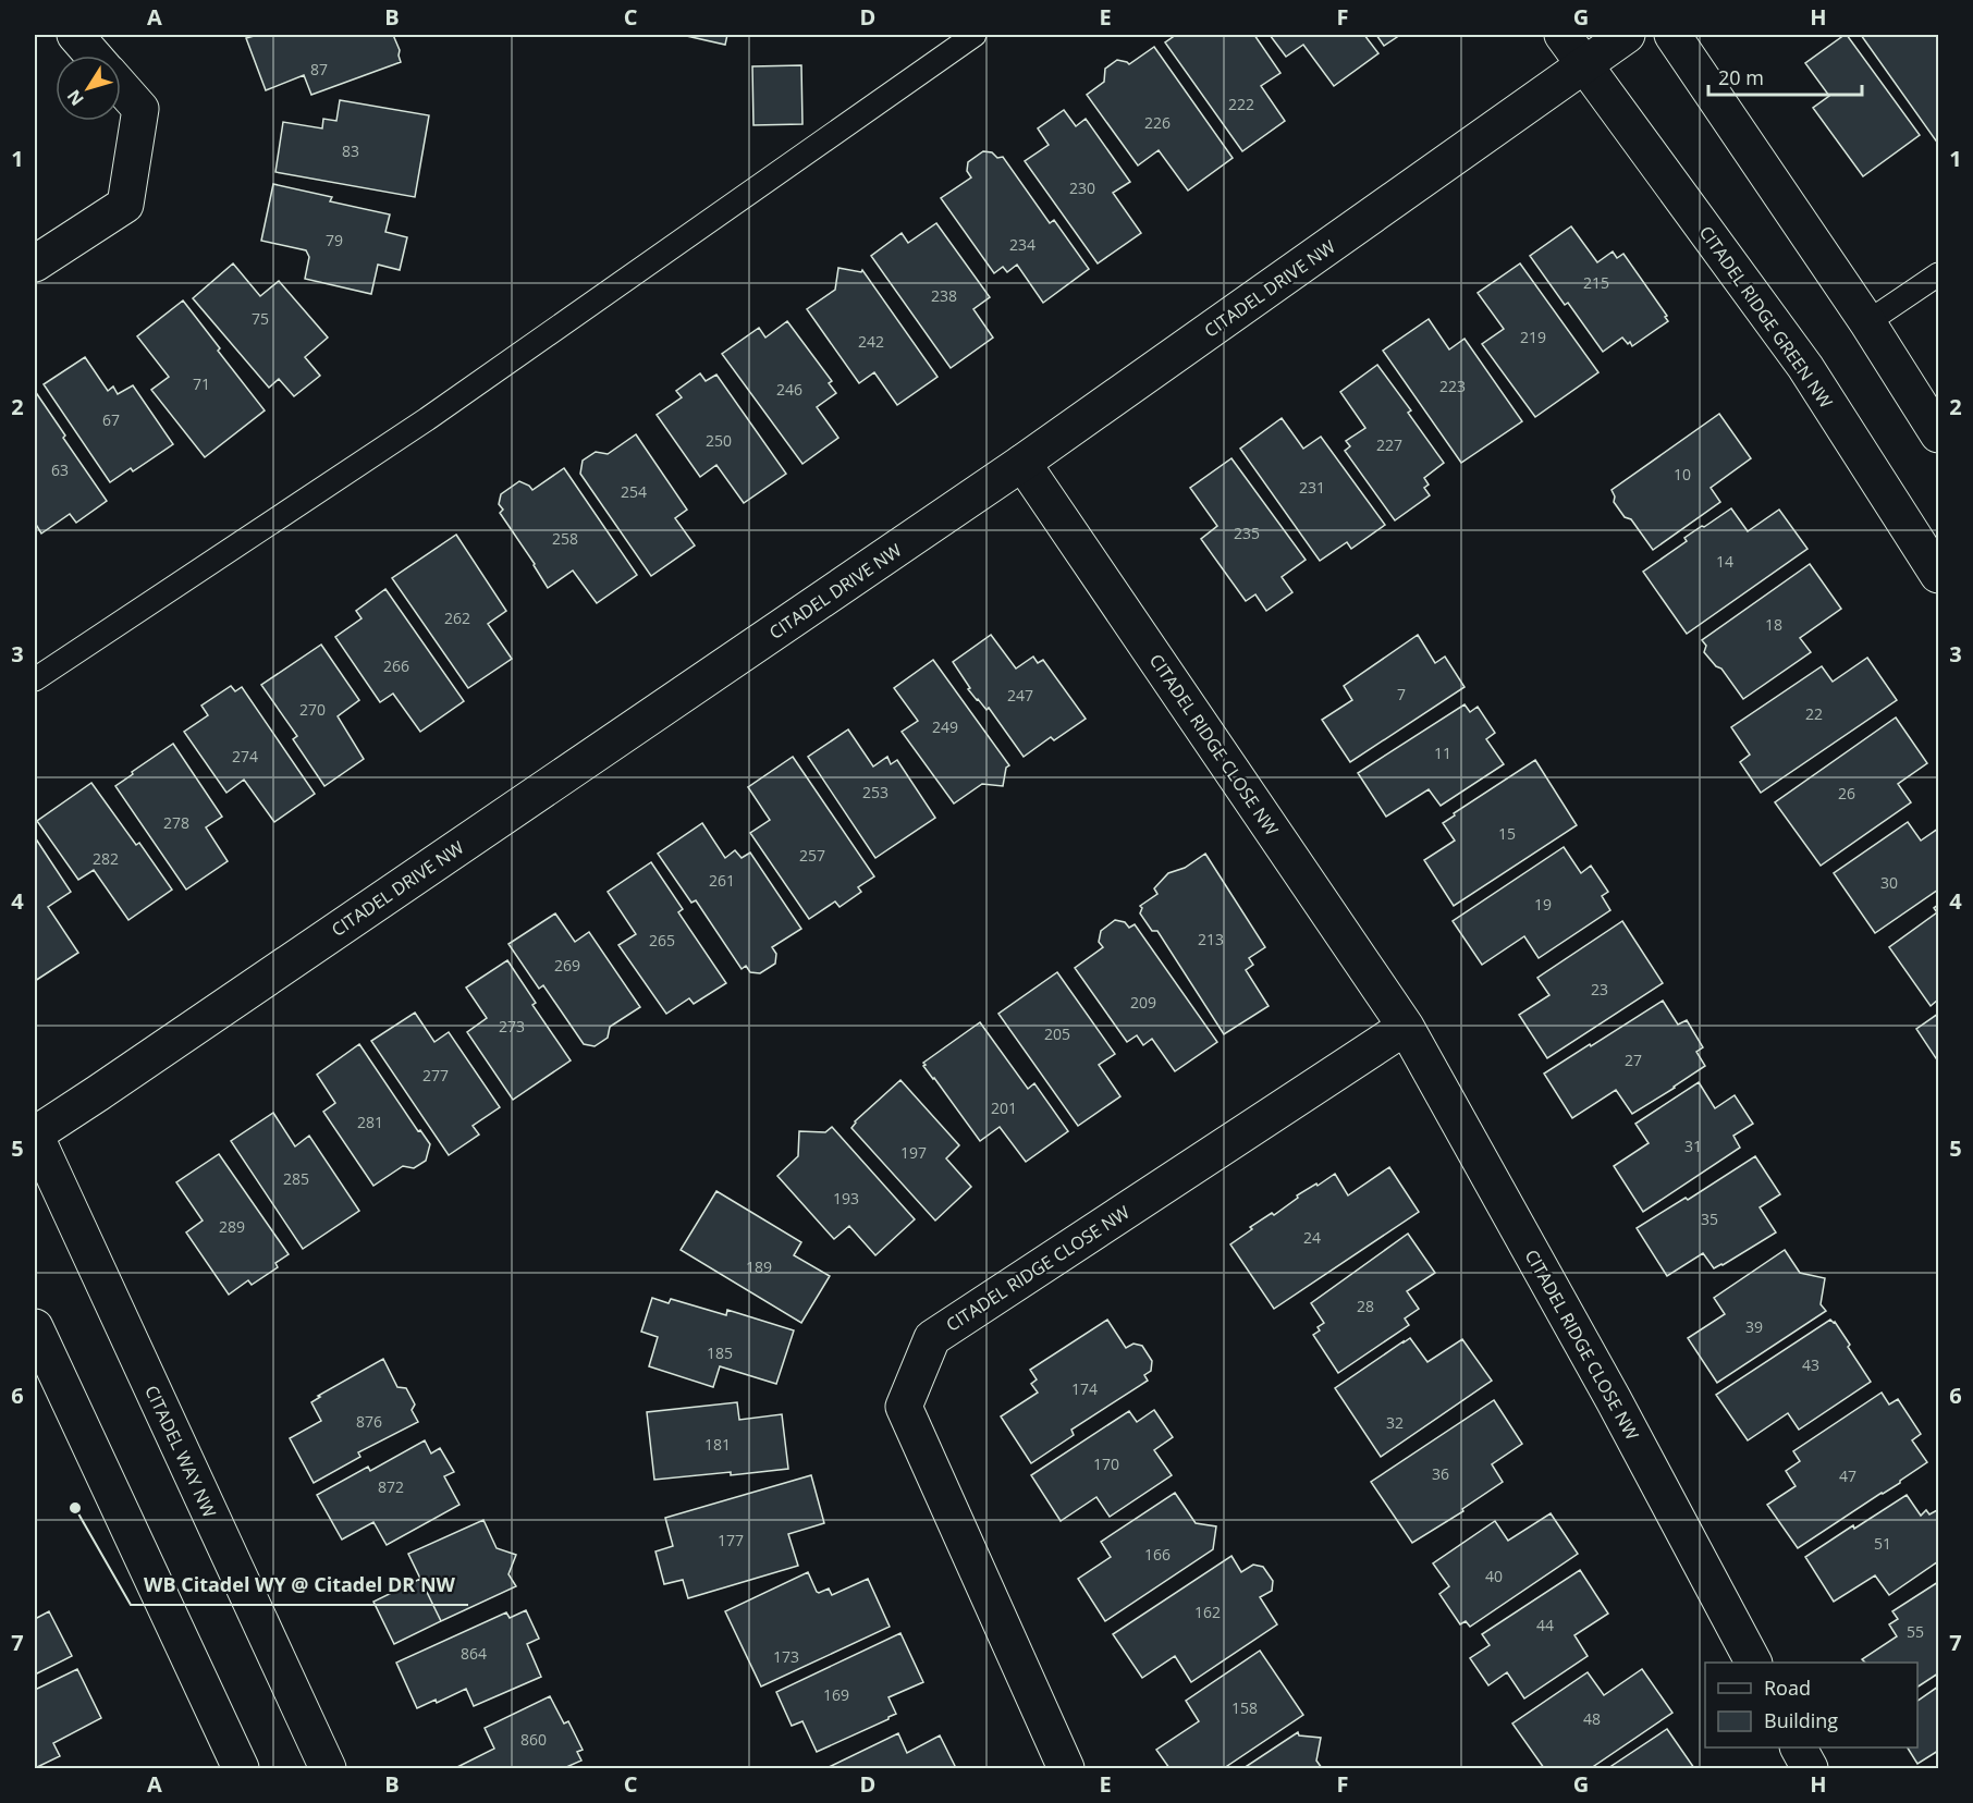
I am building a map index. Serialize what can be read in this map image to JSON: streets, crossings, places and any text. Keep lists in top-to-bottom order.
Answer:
{
  "streets": {
    "street": [
      "CITADEL DRIVE NW",
      "CITADEL RIDGE GREEN NW",
      "CITADEL RIDGE CLOSE NW",
      "CITADEL WAY NW"
    ]
  },
  "crossings": [
    ["CITADEL DRIVE NW", "CITADEL RIDGE GREEN NW"],
    ["CITADEL DRIVE NW", "CITADEL RIDGE CLOSE NW"],
    ["CITADEL DRIVE NW", "CITADEL WAY NW"]
  ],
  "places": ["WB Citadel WY @ Citadel DR NW"],
  "house_numbers": [
    "87",
    "222",
    "226",
    "83",
    "230",
    "79",
    "234",
    "215",
    "238",
    "75",
    "219",
    "242",
    "71",
    "223",
    "246",
    "67",
    "250",
    "227",
    "63",
    "10",
    "231",
    "254",
    "235",
    "258",
    "14",
    "262",
    "18",
    "266",
    "7",
    "247",
    "270",
    "22",
    "249",
    "11",
    "274",
    "253",
    "26",
    "278",
    "15",
    "257",
    "282",
    "261",
    "30",
    "19",
    "213",
    "265",
    "269",
    "23",
    "209",
    "273",
    "205",
    "27",
    "277",
    "201",
    "281",
    "31",
    "197",
    "285",
    "193",
    "35",
    "289",
    "24",
    "189",
    "28",
    "39",
    "185",
    "43",
    "174",
    "876",
    "32",
    "181",
    "170",
    "36",
    "47",
    "872",
    "177",
    "51",
    "166",
    "40",
    "162",
    "44",
    "55",
    "864",
    "173",
    "169",
    "158",
    "48",
    "860"
  ],
  "legend": ["Road", "Building"],
  "scale_bar": "20 m",
  "north": "bottom left",
  "grid": {
    "columns": [
      "A",
      "B",
      "C",
      "D",
      "E",
      "F",
      "G",
      "H"
    ],
    "rows": [
      "1",
      "2",
      "3",
      "4",
      "5",
      "6",
      "7"
    ]
  }
}
